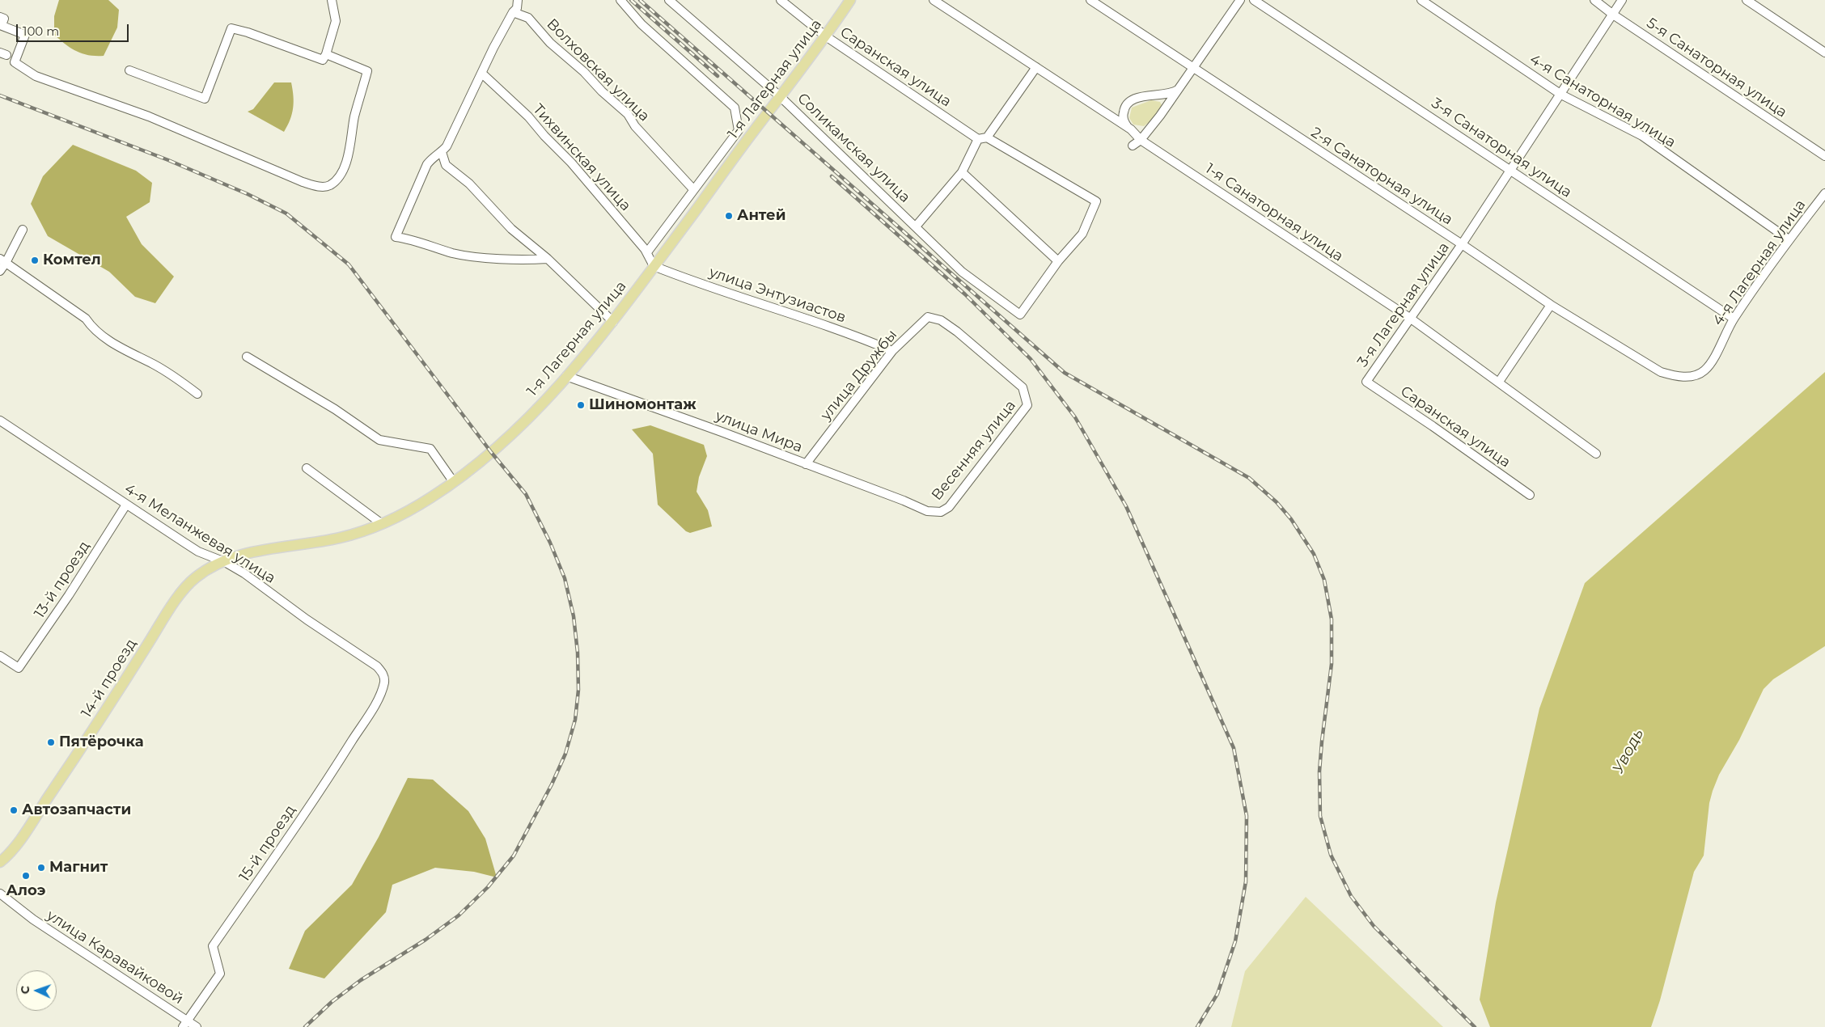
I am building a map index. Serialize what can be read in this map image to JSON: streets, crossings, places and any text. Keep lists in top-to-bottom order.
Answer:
{
  "streets": {
    "main road": ["1-я Лагерная улица", "14-й проезд"],
    "street": [
      "Саранская улица",
      "5-я Санаторная улица",
      "Волховская улица",
      "4-я Санаторная улица",
      "Соликамская улица",
      "3-я Санаторная улица",
      "Тихвинская улица",
      "2-я Санаторная улица",
      "1-я Санаторная улица",
      "4-я Лагерная улица",
      "улица Энтузиастов",
      "3-я Лагерная улица",
      "улица Дружбы",
      "улица Мира",
      "Весенняя улица",
      "4-я Меланжевая улица",
      "13-й проезд",
      "15-й проезд",
      "улица Каравайковой"
    ]
  },
  "crossings": [
    ["Саранская улица", "1-я Лагерная улица"],
    ["Саранская улица", "3-я Лагерная улица"],
    ["5-я Санаторная улица", "3-я Лагерная улица"],
    ["1-я Лагерная улица", "Соликамская улица"],
    ["1-я Лагерная улица", "Тихвинская улица"],
    ["1-я Лагерная улица", "улица Энтузиастов"],
    ["1-я Лагерная улица", "улица Мира"],
    ["1-я Лагерная улица", "4-я Меланжевая улица"],
    ["1-я Лагерная улица", "14-й проезд"],
    ["4-я Санаторная улица", "4-я Лагерная улица"],
    ["4-я Санаторная улица", "3-я Лагерная улица"],
    ["3-я Санаторная улица", "4-я Лагерная улица"],
    ["3-я Санаторная улица", "3-я Лагерная улица"],
    ["Тихвинская улица", "улица Энтузиастов"],
    ["2-я Санаторная улица", "4-я Лагерная улица"],
    ["2-я Санаторная улица", "3-я Лагерная улица"],
    ["1-я Санаторная улица", "3-я Лагерная улица"],
    ["улица Энтузиастов", "улица Дружбы"],
    ["улица Дружбы", "улица Мира"],
    ["улица Дружбы", "Весенняя улица"],
    ["улица Мира", "Весенняя улица"],
    ["4-я Меланжевая улица", "13-й проезд"],
    ["4-я Меланжевая улица", "14-й проезд"],
    ["4-я Меланжевая улица", "15-й проезд"],
    ["15-й проезд", "улица Каравайковой"]
  ],
  "water": ["Уводь"],
  "places": [
    "Антей",
    "Комтел",
    "Шиномонтаж",
    "Пятёрочка",
    "Автозапчасти",
    "Магнит",
    "Алоэ"
  ],
  "scale_bar": "100 m",
  "north": "left"
}
